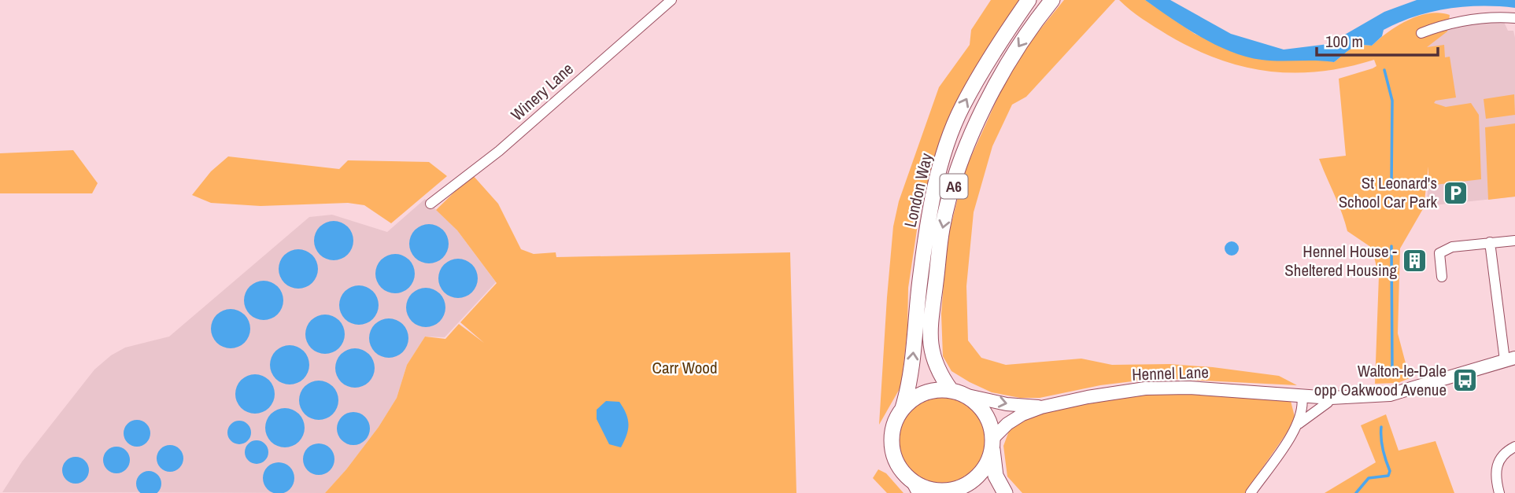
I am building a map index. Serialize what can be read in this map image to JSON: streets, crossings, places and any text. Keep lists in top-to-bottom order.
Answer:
{
  "streets": {
    "highway": ["A6", "London Way"],
    "main road": ["Hennel Lane"],
    "street": ["Winery Lane"]
  },
  "crossings": [
    ["A6", "London Way"],
    ["A6", "Hennel Lane"],
    ["London Way", "Hennel Lane"]
  ],
  "parks": ["Carr Wood"],
  "places": {
    "parking": ["St Leonard's School Car Park"],
    "building": ["Hennel House - Sheltered Housing"],
    "bus stop": ["Walton-le-Dale opp Oakwood Avenue"]
  },
  "scale_bar": "100 m"
}
